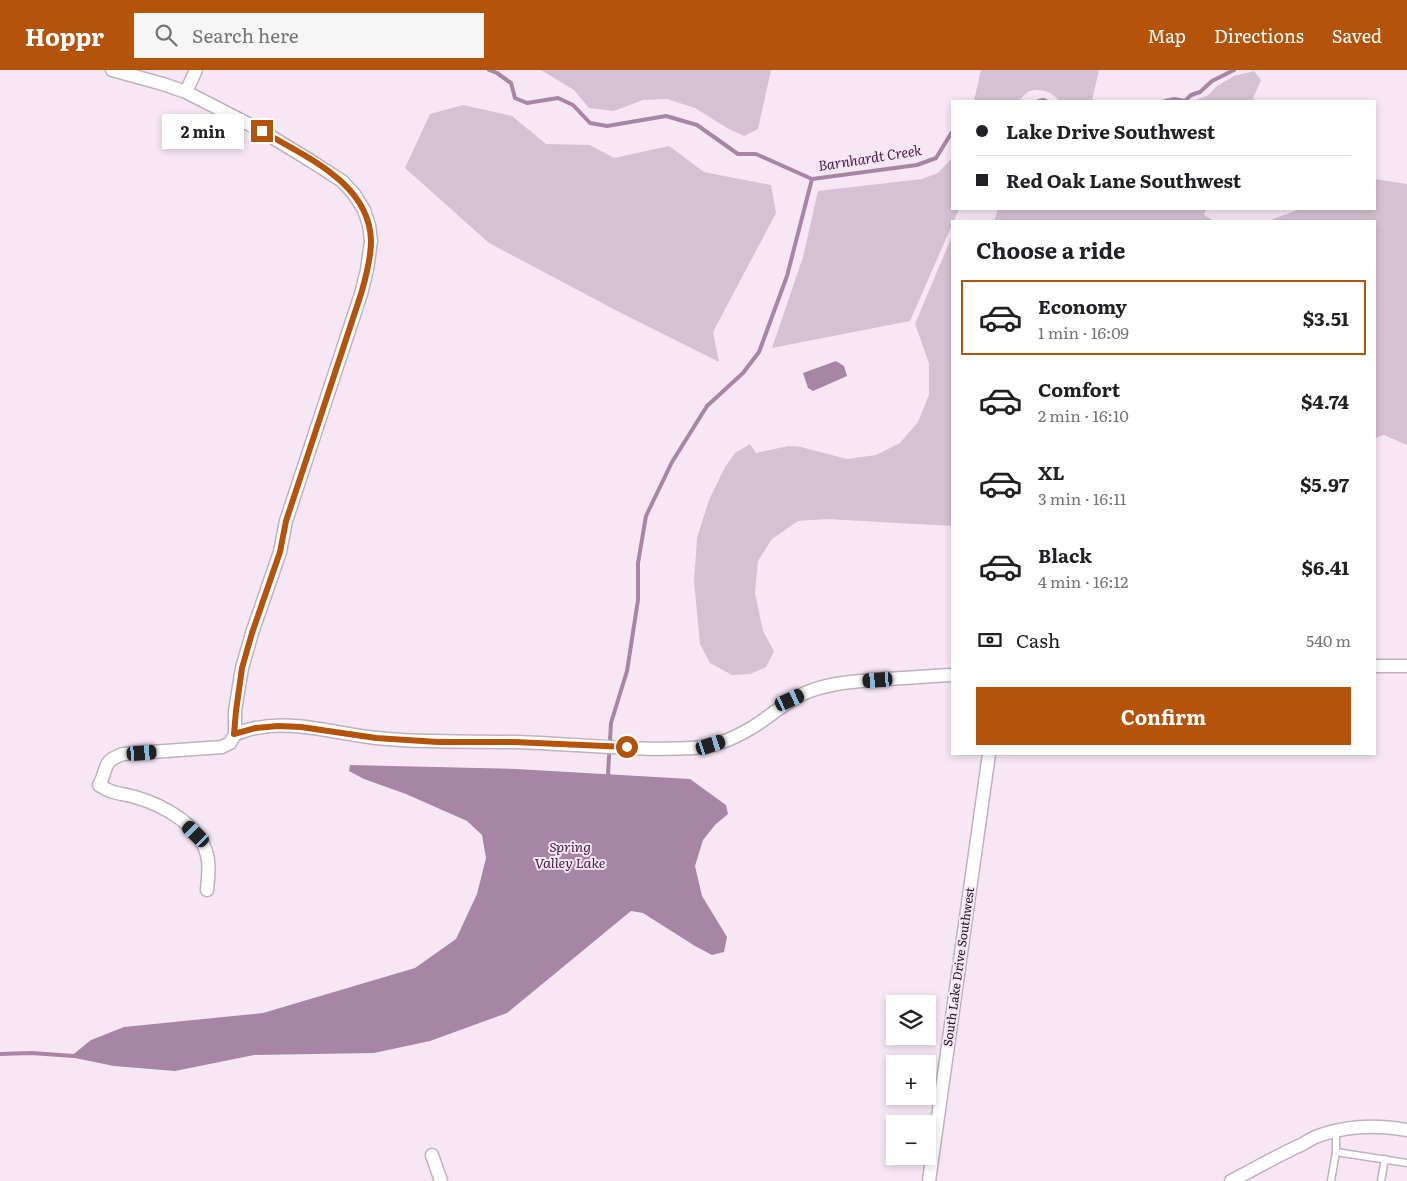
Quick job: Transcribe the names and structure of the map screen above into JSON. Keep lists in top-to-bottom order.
{
  "streets": {
    "street": ["South Lake Drive Southwest"]
  },
  "water": ["Barnhardt Creek", "Spring Valley Lake"],
  "page": {
    "header": "Hoppr",
    "search": "Search here",
    "nav": ["Map", "Directions", "Saved"],
    "banner": ["Lake Drive Southwest", "Red Oak Lane Southwest"],
    "bubble": "2 min",
    "heading": "Choose a ride",
    "list": [
      {
        "name": "Economy",
        "note": "1 min · 16:09",
        "value": "$3.51"
      },
      {
        "name": "Comfort",
        "note": "2 min · 16:10",
        "value": "$4.74"
      },
      {
        "name": "XL",
        "note": "3 min · 16:11",
        "value": "$5.97"
      },
      {
        "name": "Black",
        "note": "4 min · 16:12",
        "value": "$6.41"
      }
    ],
    "pay": ["Cash", "540 m"],
    "buttons": "Confirm",
    "map_buttons": ["+", "−"]
  }
}
